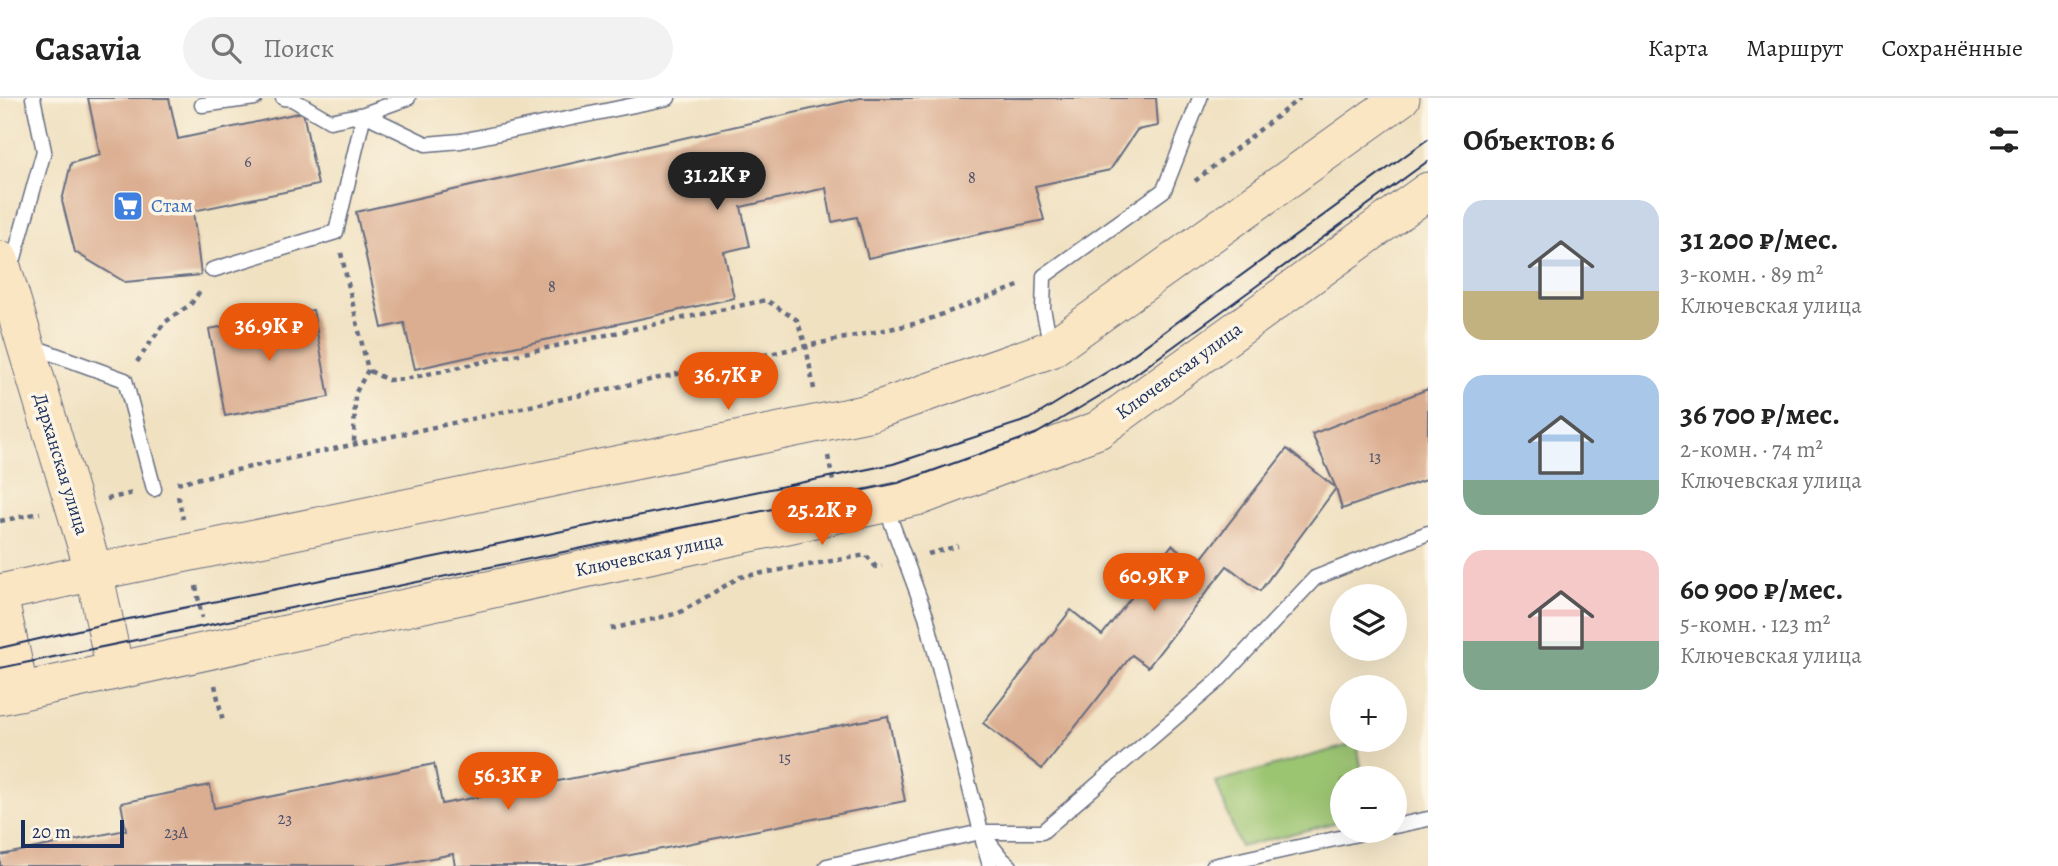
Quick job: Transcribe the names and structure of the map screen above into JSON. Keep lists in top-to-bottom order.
{
  "streets": {
    "main road": ["Ключевская улица", "Дарханская улица"]
  },
  "crossings": [
    ["Ключевская улица", "Дарханская улица"]
  ],
  "places": {
    "supermarket": ["Стам"]
  },
  "house_numbers": [
    "6",
    "8",
    "8",
    "13",
    "15",
    "23",
    "23А"
  ],
  "scale_bar": "20 m",
  "page": {
    "header": "Casavia",
    "search": "Поиск",
    "nav": ["Карта", "Маршрут", "Сохранённые"],
    "heading": "Объектов: 6",
    "price": [
      "31.2K ₽",
      "36.9K ₽",
      "36.7K ₽",
      "25.2K ₽",
      "60.9K ₽",
      "56.3K ₽"
    ],
    "list": [
      {
        "name": "31 200 ₽/мес.",
        "note": "3-комн. · 89 m² · Ключевская улица"
      },
      {
        "name": "36 700 ₽/мес.",
        "note": "2-комн. · 74 m² · Ключевская улица"
      },
      {
        "name": "60 900 ₽/мес.",
        "note": "5-комн. · 123 m² · Ключевская улица"
      }
    ],
    "map_buttons": ["+", "−"],
    "scale": "20 m"
  }
}
